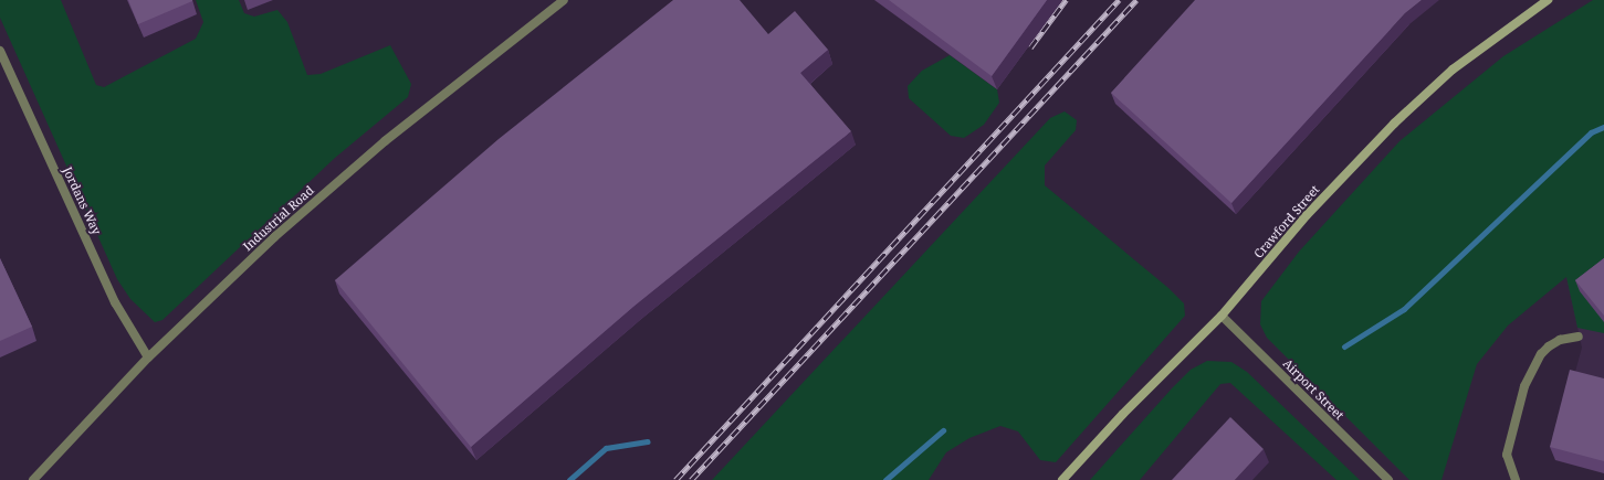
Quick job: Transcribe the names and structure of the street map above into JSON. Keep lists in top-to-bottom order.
{
  "streets": {
    "main road": ["Crawford Street"],
    "street": ["Jordans Way", "Industrial Road", "Airport Street"]
  },
  "crossings": [
    ["Jordans Way", "Industrial Road"],
    ["Crawford Street", "Airport Street"]
  ]
}
